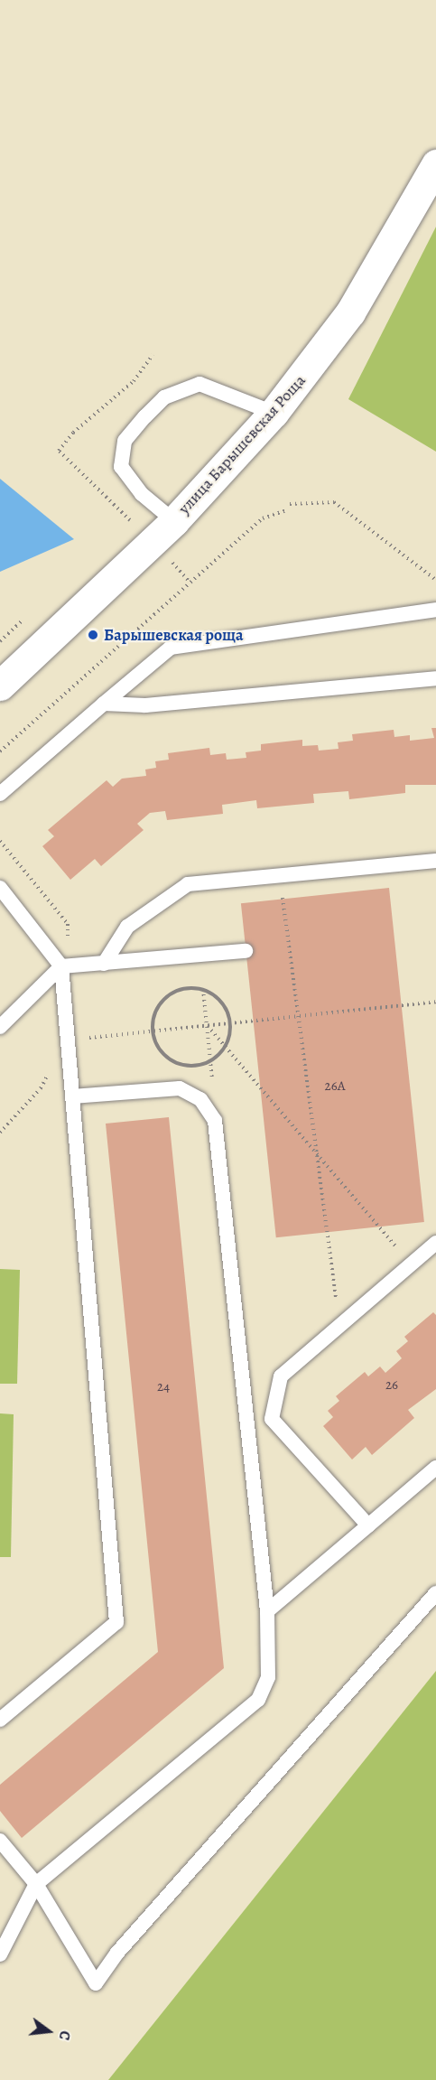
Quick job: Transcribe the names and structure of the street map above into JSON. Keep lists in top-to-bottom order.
{
  "streets": {
    "street": ["улица Барышевская Роща"]
  },
  "places": ["Барышевская роща"],
  "house_numbers": ["26А", "26", "24"],
  "north": "right"
}
